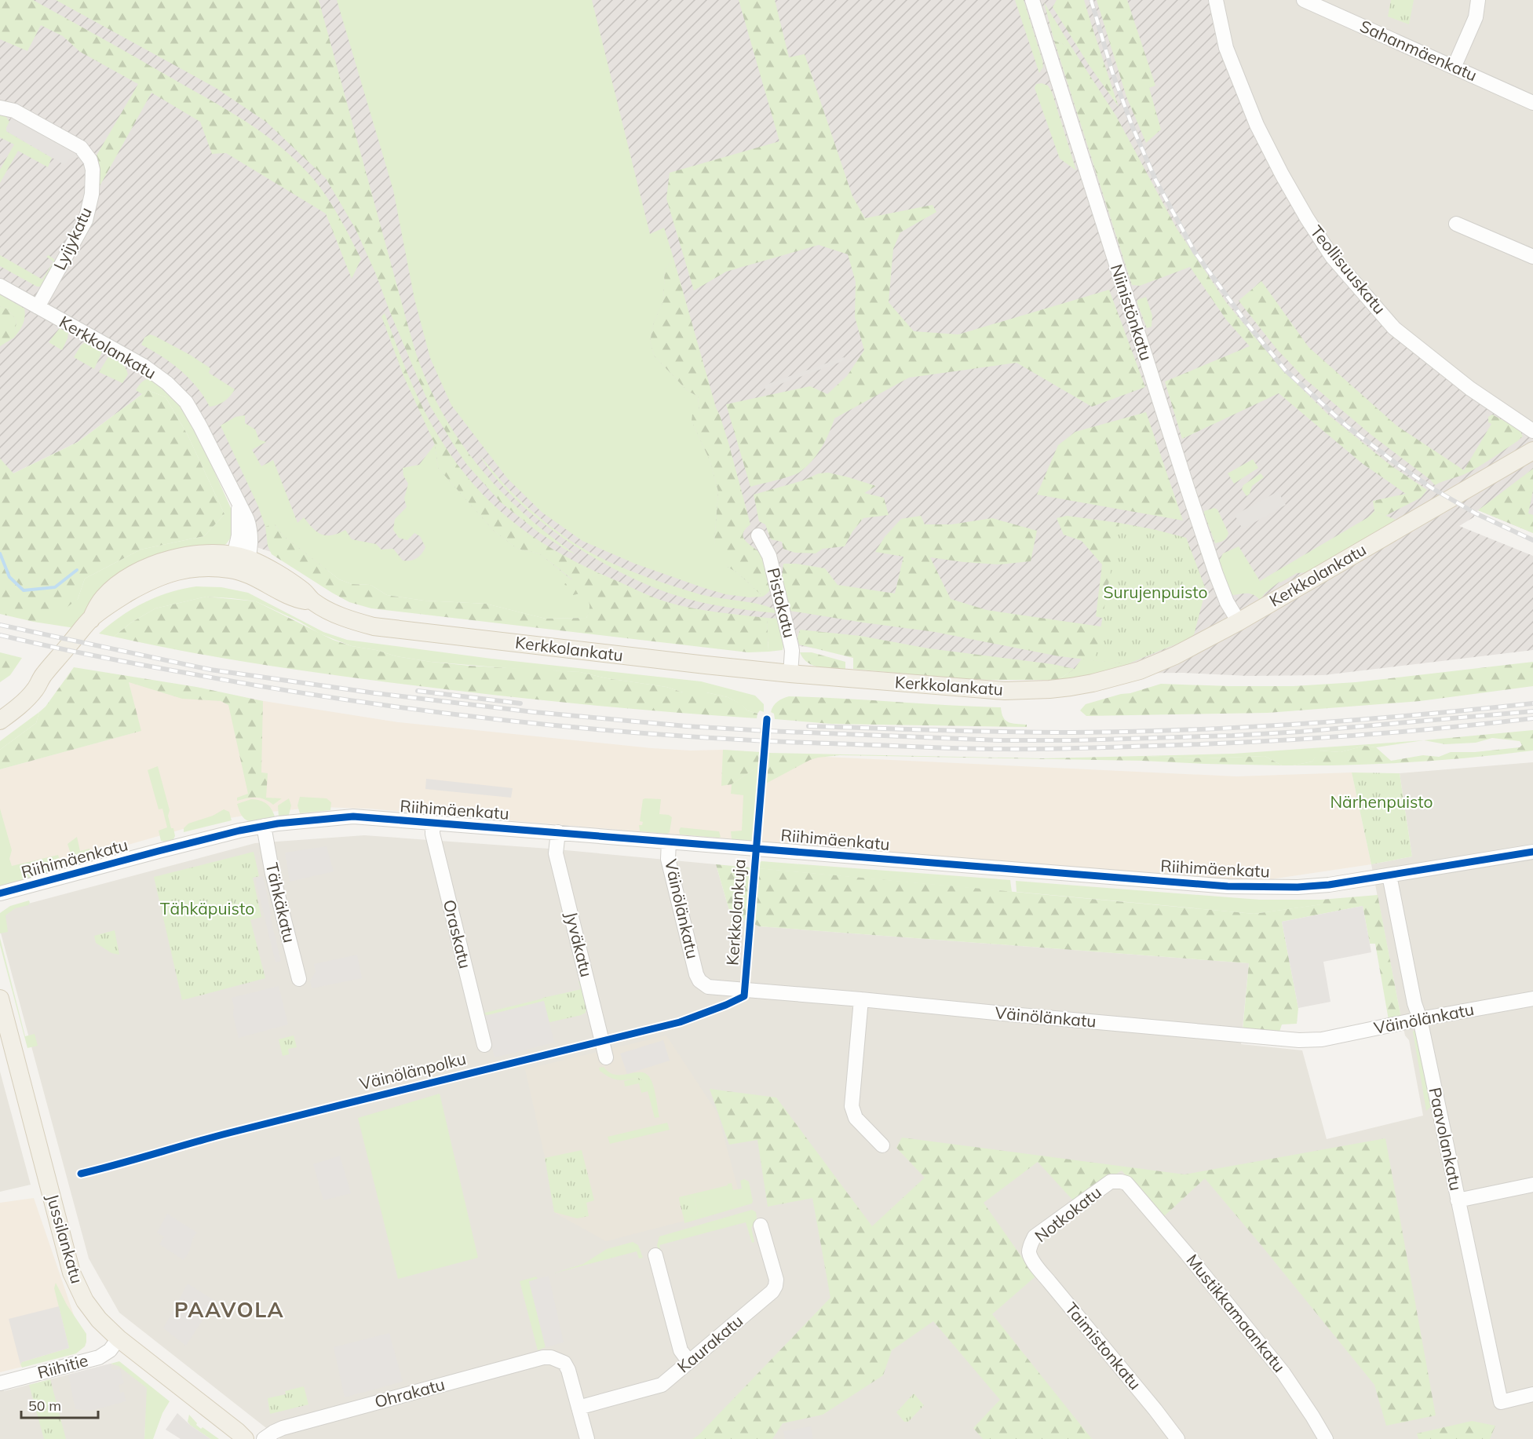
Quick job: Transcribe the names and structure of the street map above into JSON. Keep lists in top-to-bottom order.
{
  "streets": {
    "main road": ["Kerkkolankatu", "Jussilankatu"],
    "street": [
      "Sahanmäenkatu",
      "Lyijykatu",
      "Teollisuuskatu",
      "Niinistönkatu",
      "Pistokatu",
      "Riihimäenkatu",
      "Tähkäkatu",
      "Väinölänkatu",
      "Oraskatu",
      "Jyväkatu",
      "Paavolankatu",
      "Notkokatu",
      "Mustikkamaankatu",
      "Kaurakatu",
      "Taimistonkatu",
      "Riihitie",
      "Ohrakatu"
    ],
    "cycle path": ["Kerkkolankuja"]
  },
  "crossings": [
    ["Lyijykatu", "Kerkkolankatu"],
    ["Niinistönkatu", "Kerkkolankatu"],
    ["Kerkkolankatu", "Pistokatu"],
    ["Riihimäenkatu", "Tähkäkatu"],
    ["Riihimäenkatu", "Väinölänkatu"],
    ["Riihimäenkatu", "Oraskatu"],
    ["Riihimäenkatu", "Jyväkatu"],
    ["Riihimäenkatu", "Paavolankatu"],
    ["Väinölänkatu", "Paavolankatu"],
    ["Notkokatu", "Mustikkamaankatu"],
    ["Notkokatu", "Taimistonkatu"],
    ["Jussilankatu", "Riihitie"],
    ["Kaurakatu", "Ohrakatu"]
  ],
  "districts": ["PAAVOLA"],
  "parks": ["Surujenpuisto", "Närhenpuisto", "Tähkäpuisto"],
  "scale_bar": "50 m"
}
